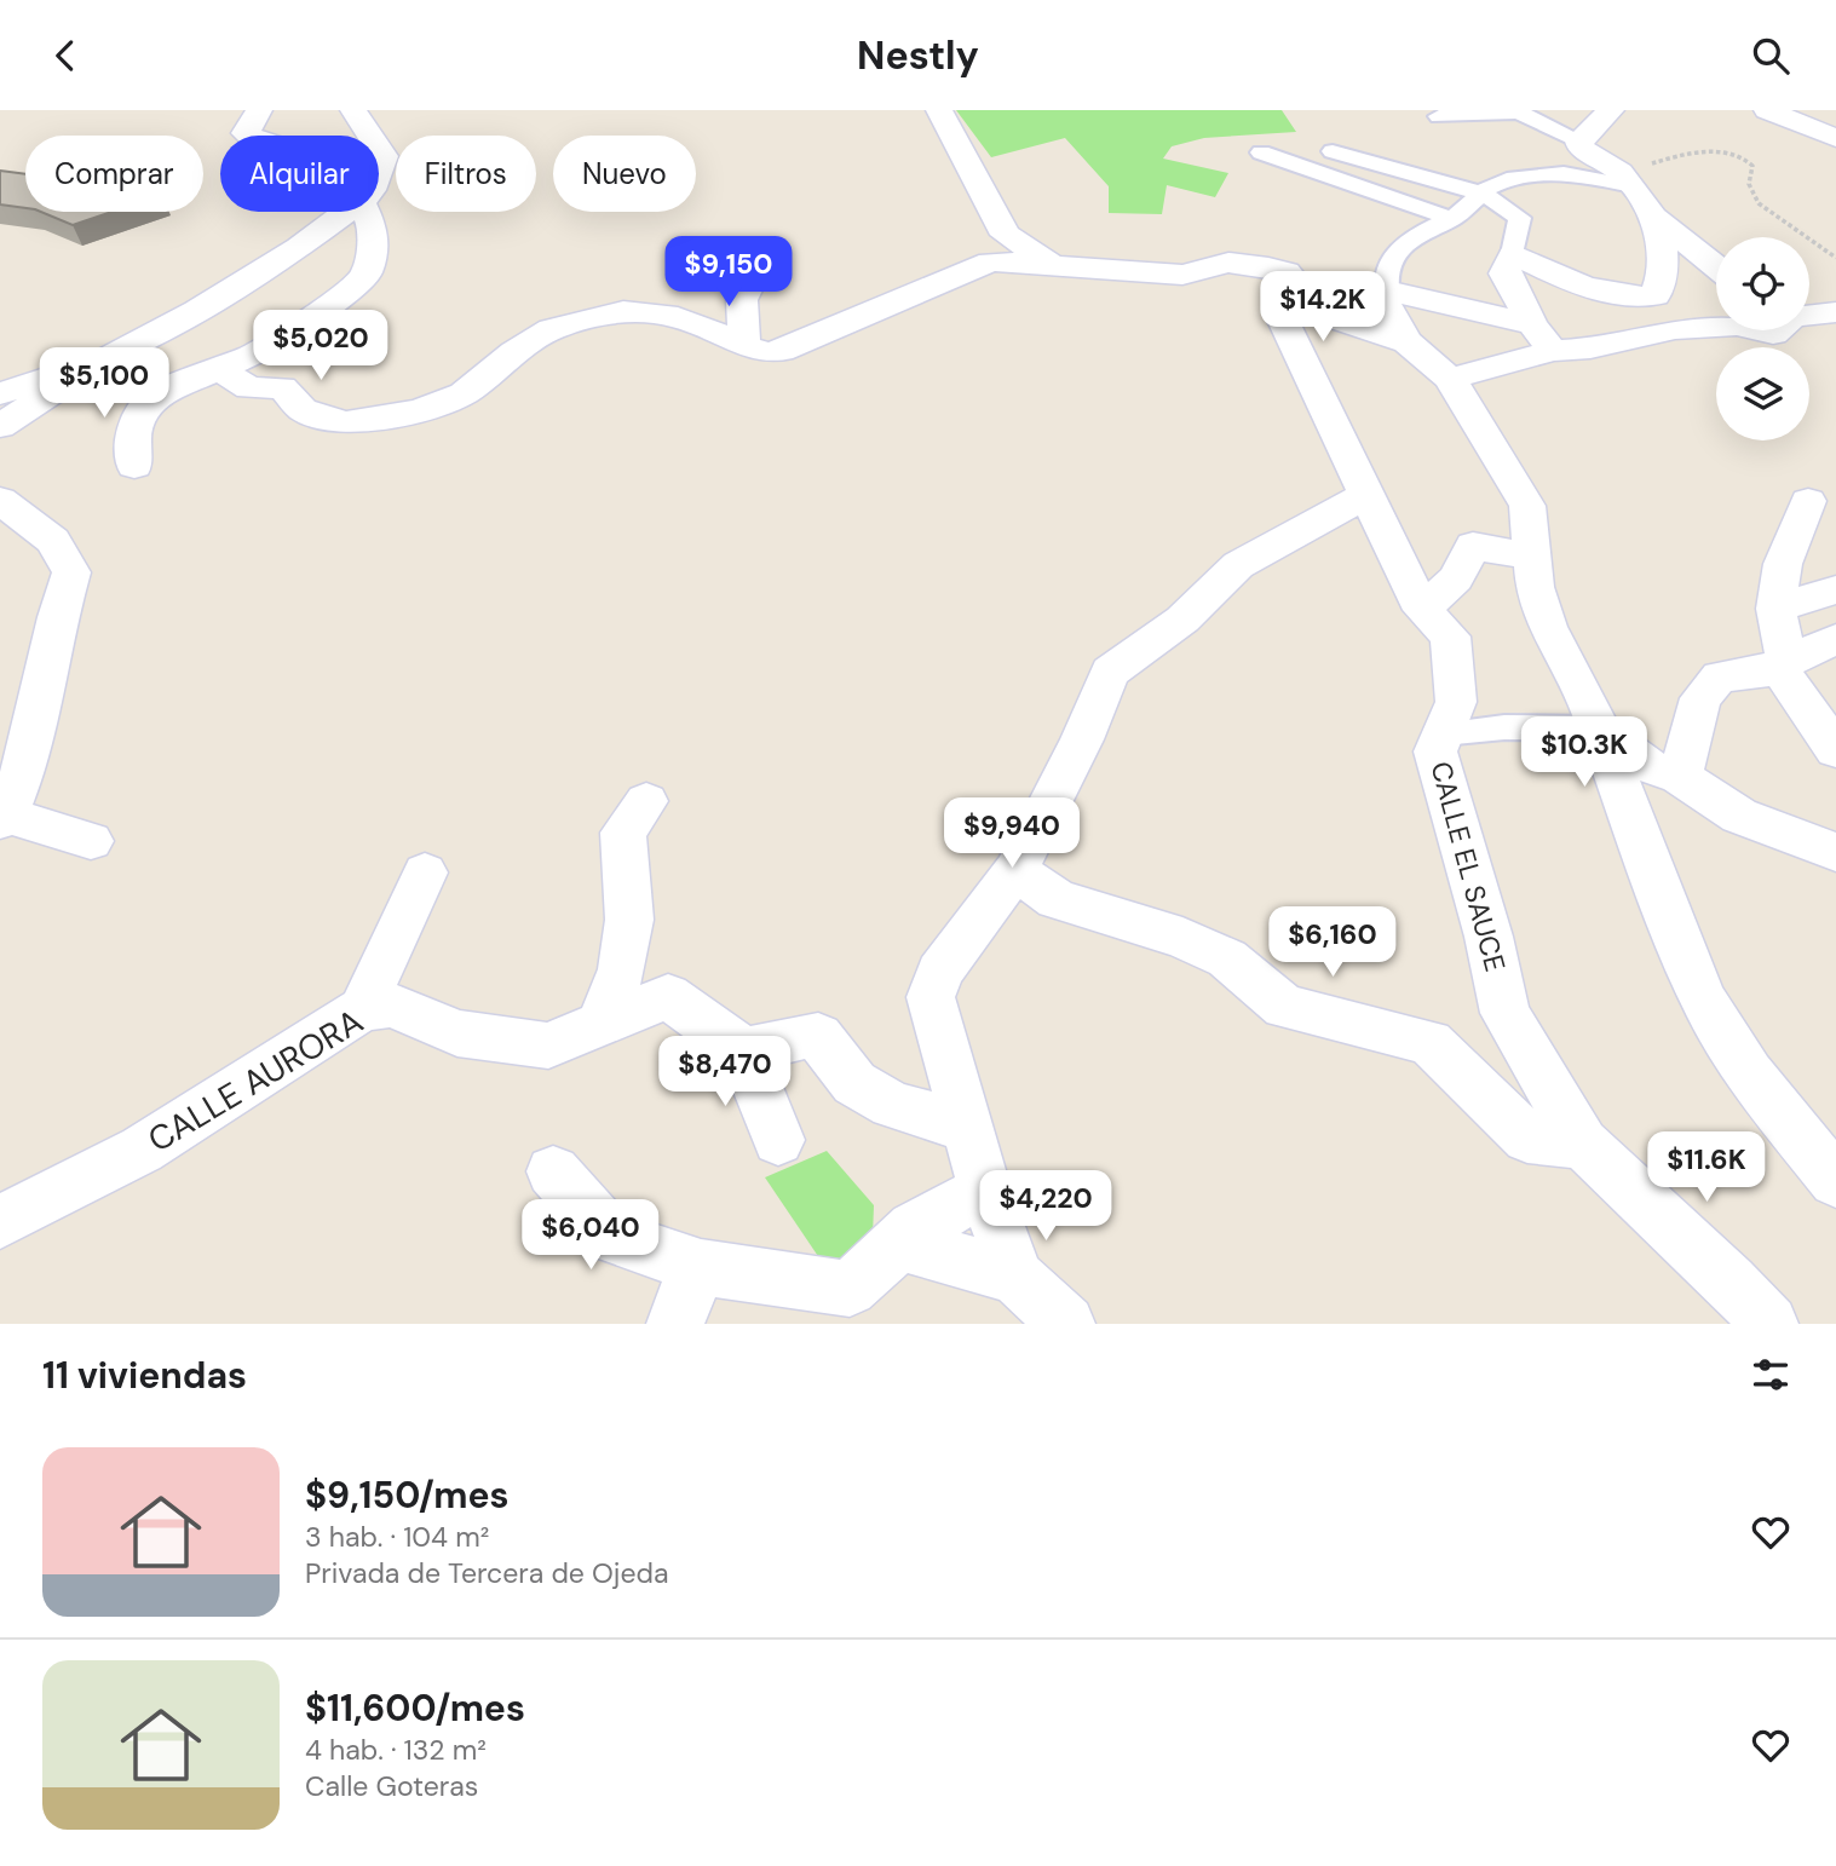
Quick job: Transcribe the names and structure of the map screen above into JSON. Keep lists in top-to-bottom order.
{
  "streets": {
    "street": ["CALLE EL SAUCE", "CALLE AURORA"]
  },
  "page": {
    "header": "Nestly",
    "chip": [
      "Comprar",
      "Alquilar",
      "Filtros",
      "Nuevo"
    ],
    "price": [
      "$9,150",
      "$14.2K",
      "$5,020",
      "$5,100",
      "$10.3K",
      "$9,940",
      "$6,160",
      "$8,470",
      "$11.6K",
      "$4,220",
      "$6,040"
    ],
    "heading": "11 viviendas",
    "list": [
      {
        "name": "$9,150/mes",
        "note": "3 hab. · 104 m² · Privada de Tercera de Ojeda"
      },
      {
        "name": "$11,600/mes",
        "note": "4 hab. · 132 m² · Calle Goteras"
      }
    ]
  }
}
